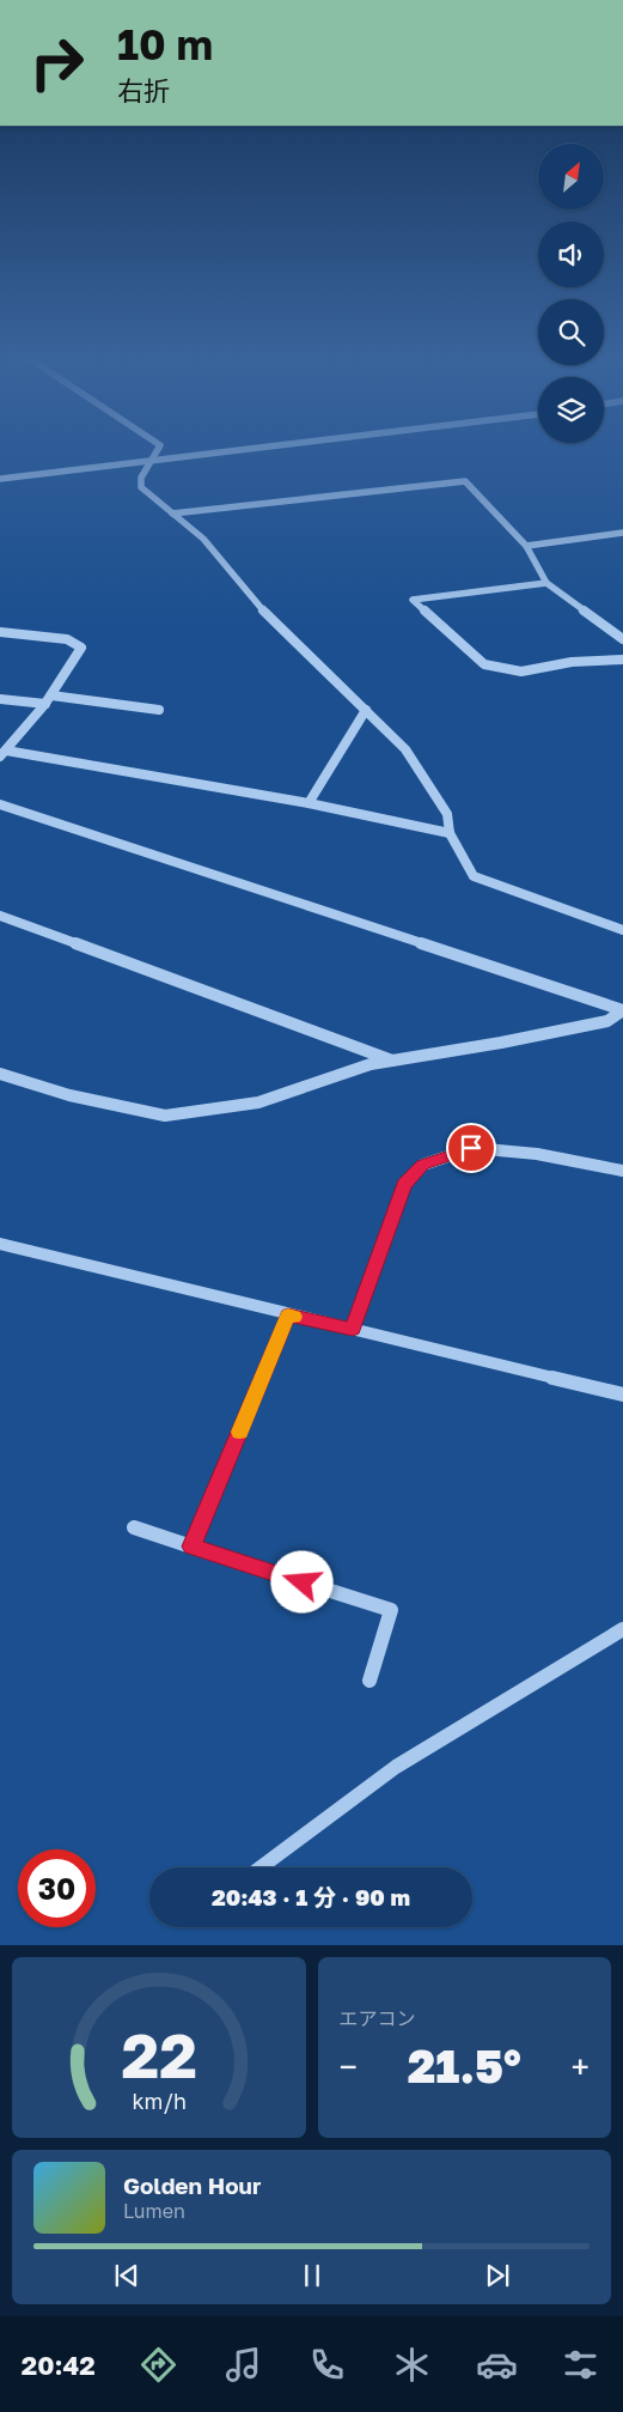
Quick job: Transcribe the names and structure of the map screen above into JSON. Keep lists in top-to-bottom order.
{
  "north": "top right",
  "page": {
    "turn": ["10 m", "右折"],
    "limit": "30",
    "trip": "20:43 · 1 分 · 90 m",
    "tile": "エアコン",
    "heat": ["−", "21.5°", "+"],
    "song": ["Golden Hour", "Lumen"],
    "tabs": "20:42",
    "gauge": ["22", "km/h"]
  }
}
